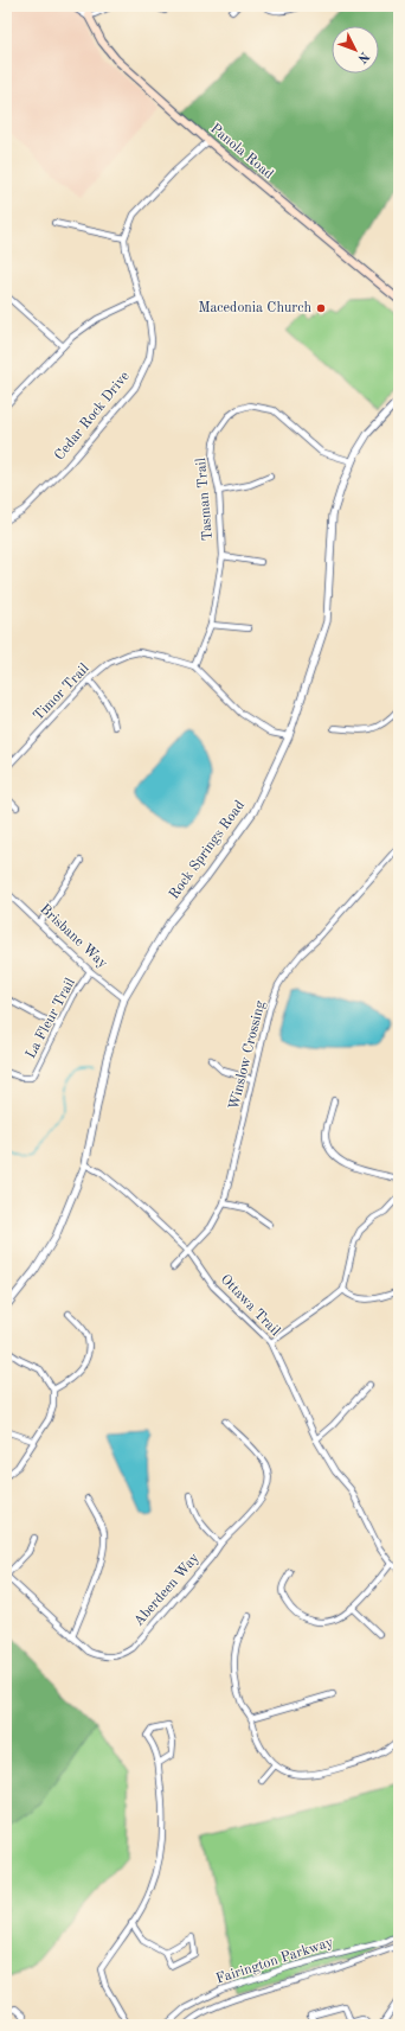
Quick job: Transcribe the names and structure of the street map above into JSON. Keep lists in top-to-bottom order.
{
  "streets": {
    "main road": ["Panola Road"],
    "street": [
      "Cedar Rock Drive",
      "Tasman Trail",
      "Timor Trail",
      "Rock Springs Road",
      "Brisbane Way",
      "La Fleur Trail",
      "Winslow Crossing",
      "Ottawa Trail",
      "Aberdeen Way",
      "Fairington Parkway"
    ]
  },
  "crossings": [
    ["Tasman Trail", "Timor Trail"],
    ["Tasman Trail", "Rock Springs Road"],
    ["Timor Trail", "Rock Springs Road"],
    ["Rock Springs Road", "Brisbane Way"],
    ["Rock Springs Road", "Ottawa Trail"],
    ["Brisbane Way", "La Fleur Trail"],
    ["Winslow Crossing", "Ottawa Trail"]
  ],
  "places": ["Macedonia Church"],
  "north": "bottom right"
}
